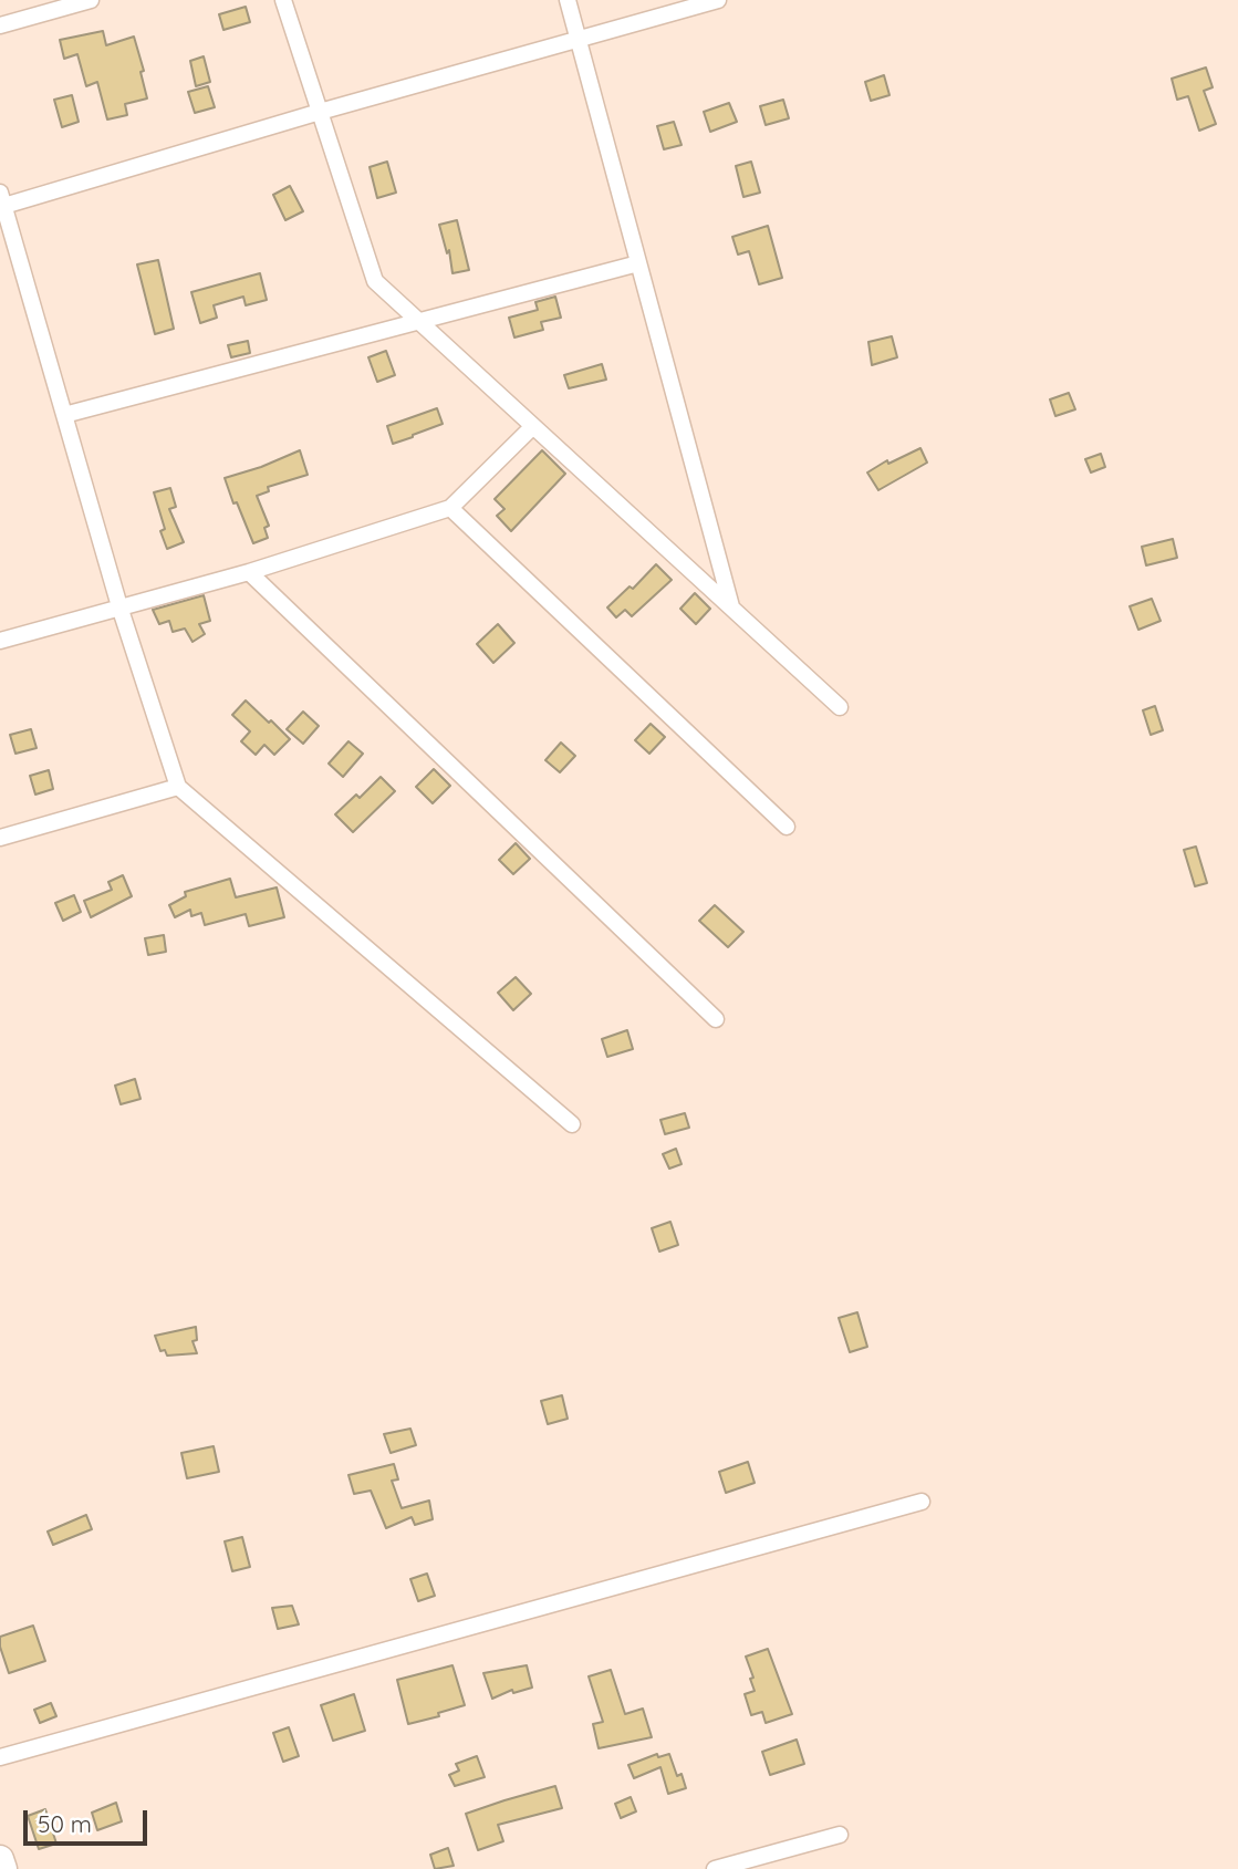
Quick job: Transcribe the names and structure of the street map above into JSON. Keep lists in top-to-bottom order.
{
  "scale_bar": "50 m"
}
